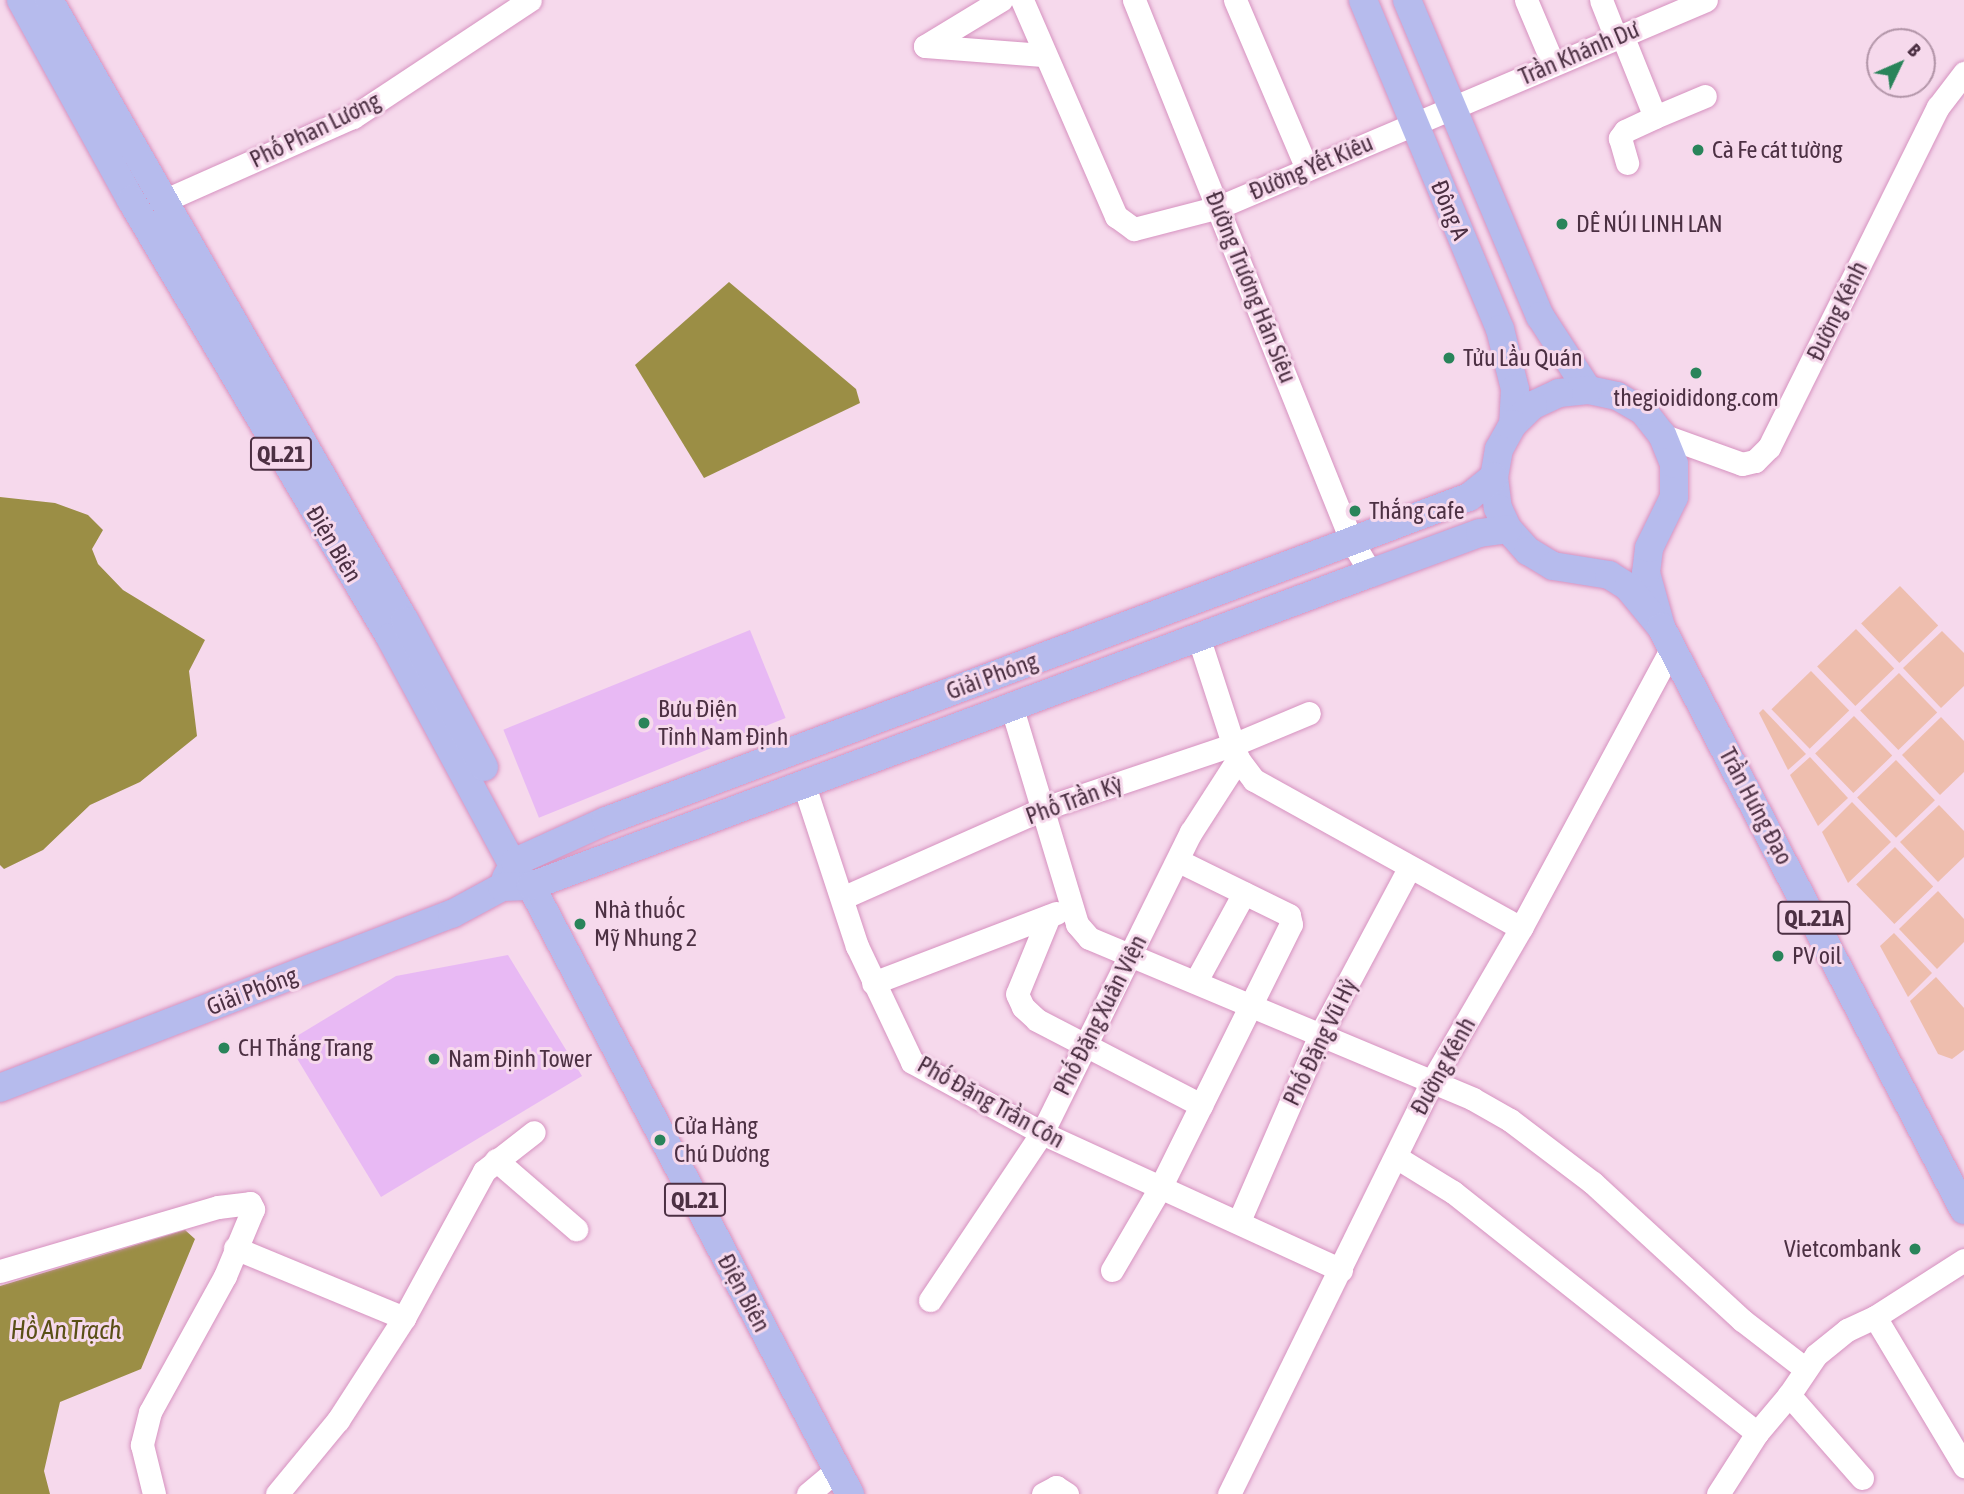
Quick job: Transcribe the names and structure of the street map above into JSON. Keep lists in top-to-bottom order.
{
  "streets": {
    "main road": [
      "Đông A",
      "QL.21",
      "Điện Biên",
      "Giải Phóng",
      "Trần Hưng Đạo",
      "QL.21A"
    ],
    "street": [
      "Trần Khánh Dư",
      "Phố Phan Lương",
      "Đường Yết Kiêu",
      "Đường Trương Hán Siêu",
      "Đường Kênh",
      "Phố Trần Kỳ",
      "Phố Đặng Xuân Viện",
      "Phố Đặng Vũ Hỷ",
      "Phố Đặng Trần Côn"
    ]
  },
  "crossings": [
    ["Trần Khánh Dư", "Đường Yết Kiêu"],
    ["Trần Khánh Dư", "Đông A"],
    ["Phố Phan Lương", "Điện Biên"],
    ["Đường Yết Kiêu", "Đông A"],
    ["Đường Yết Kiêu", "Đường Trương Hán Siêu"],
    ["Đông A", "Đường Kênh"],
    ["Đông A", "Giải Phóng"],
    ["Đường Trương Hán Siêu", "Giải Phóng"],
    ["Đường Kênh", "Giải Phóng"],
    ["Đường Kênh", "Trần Hưng Đạo"],
    ["Đường Kênh", "Phố Đặng Trần Côn"],
    ["Điện Biên", "Giải Phóng"],
    ["Giải Phóng", "Phố Đặng Trần Côn"],
    ["Phố Trần Kỳ", "Phố Đặng Xuân Viện"],
    ["Phố Trần Kỳ", "Phố Đặng Trần Côn"],
    ["Phố Đặng Xuân Viện", "Phố Đặng Trần Côn"],
    ["Phố Đặng Vũ Hỷ", "Phố Đặng Trần Côn"]
  ],
  "water": ["Hồ An Trạch"],
  "places": [
    "Cà Fe cát tường",
    "DÊ NÚI LINH LAN",
    "Tửu Lầu Quán",
    "thegioididong.com",
    "Thắng cafe",
    "Bưu Điện Tỉnh Nam Định",
    "Nhà thuốc Mỹ Nhung 2",
    "PV oil",
    "CH Thắng Trang",
    "Nam Định Tower",
    "Cửa Hàng Chú Dương",
    "Vietcombank"
  ],
  "north": "top right"
}
